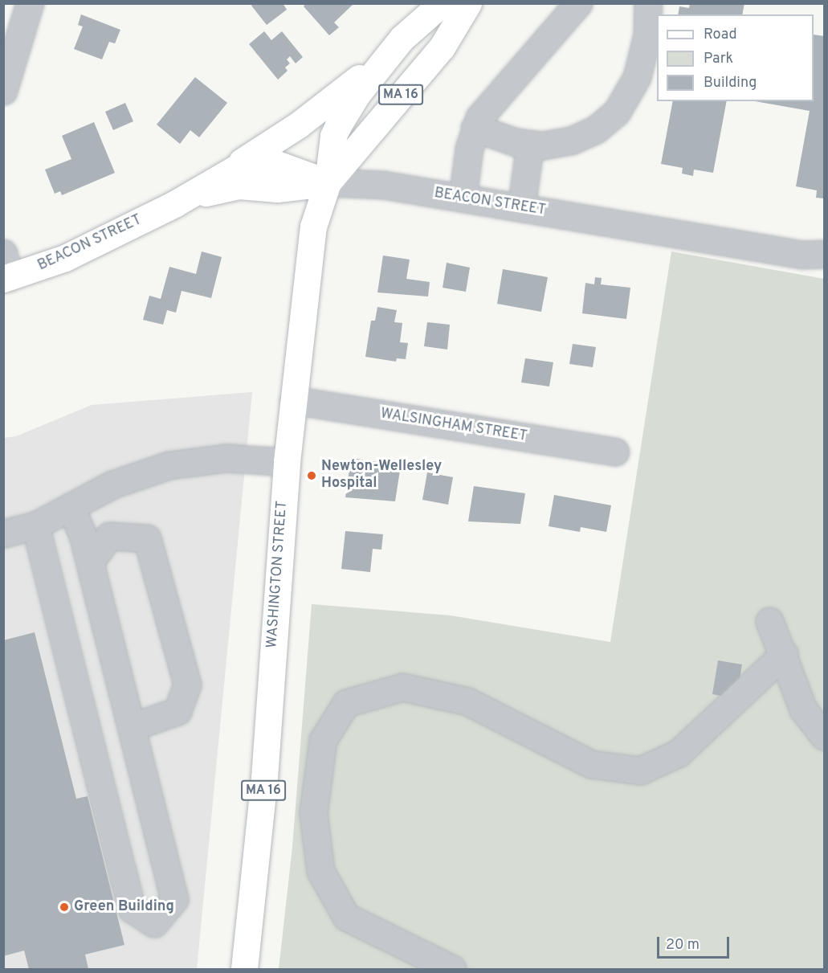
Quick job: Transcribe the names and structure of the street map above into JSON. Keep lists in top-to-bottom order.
{
  "streets": {
    "main road": ["MA 16", "BEACON STREET", "WASHINGTON STREET"],
    "street": ["WALSINGHAM STREET"]
  },
  "crossings": [
    ["BEACON STREET", "WASHINGTON STREET"],
    ["WALSINGHAM STREET", "WASHINGTON STREET"]
  ],
  "places": ["Newton-Wellesley Hospital", "Green Building"],
  "legend": ["Road", "Park", "Building"],
  "scale_bar": "20 m"
}
